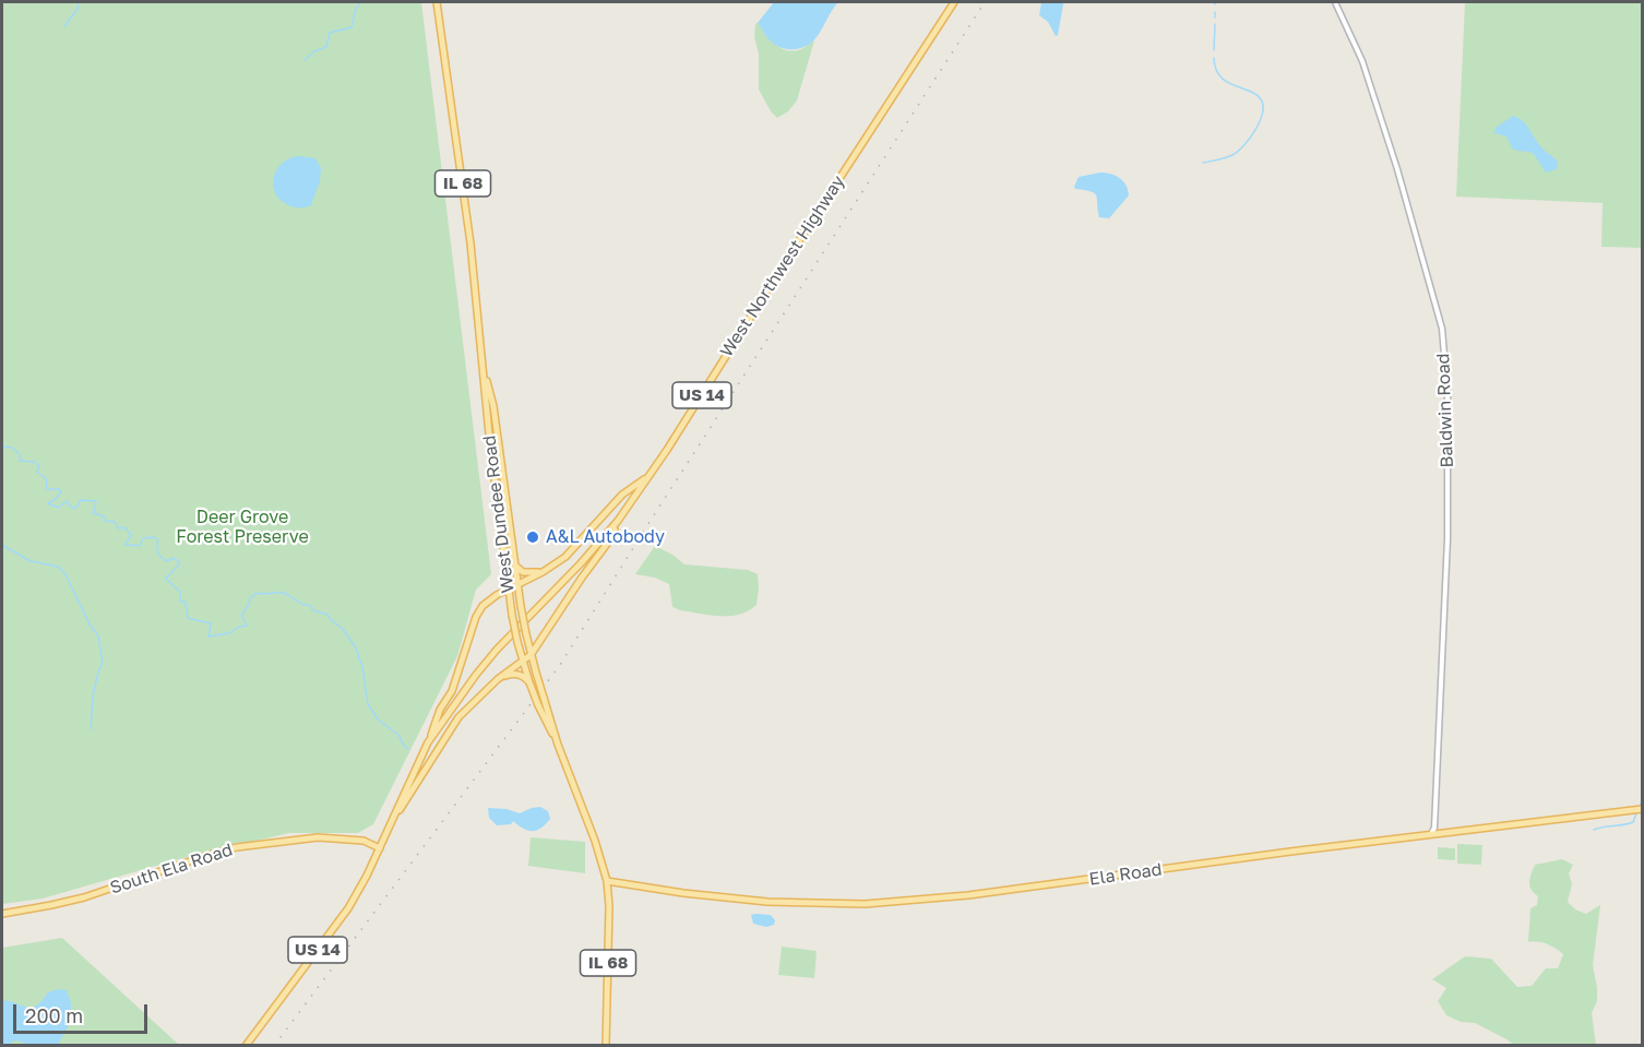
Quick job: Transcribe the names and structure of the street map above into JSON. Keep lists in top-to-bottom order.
{
  "streets": {
    "main road": [
      "IL 68",
      "West Northwest Highway",
      "US 14",
      "West Dundee Road",
      "South Ela Road",
      "Ela Road"
    ],
    "street": ["Baldwin Road"]
  },
  "crossings": [
    ["IL 68", "West Dundee Road"],
    ["IL 68", "Ela Road"],
    ["West Northwest Highway", "US 14"],
    ["US 14", "South Ela Road"],
    ["Baldwin Road", "Ela Road"]
  ],
  "parks": ["Deer Grove Forest Preserve"],
  "places": ["A&L Autobody"],
  "scale_bar": "200 m"
}
